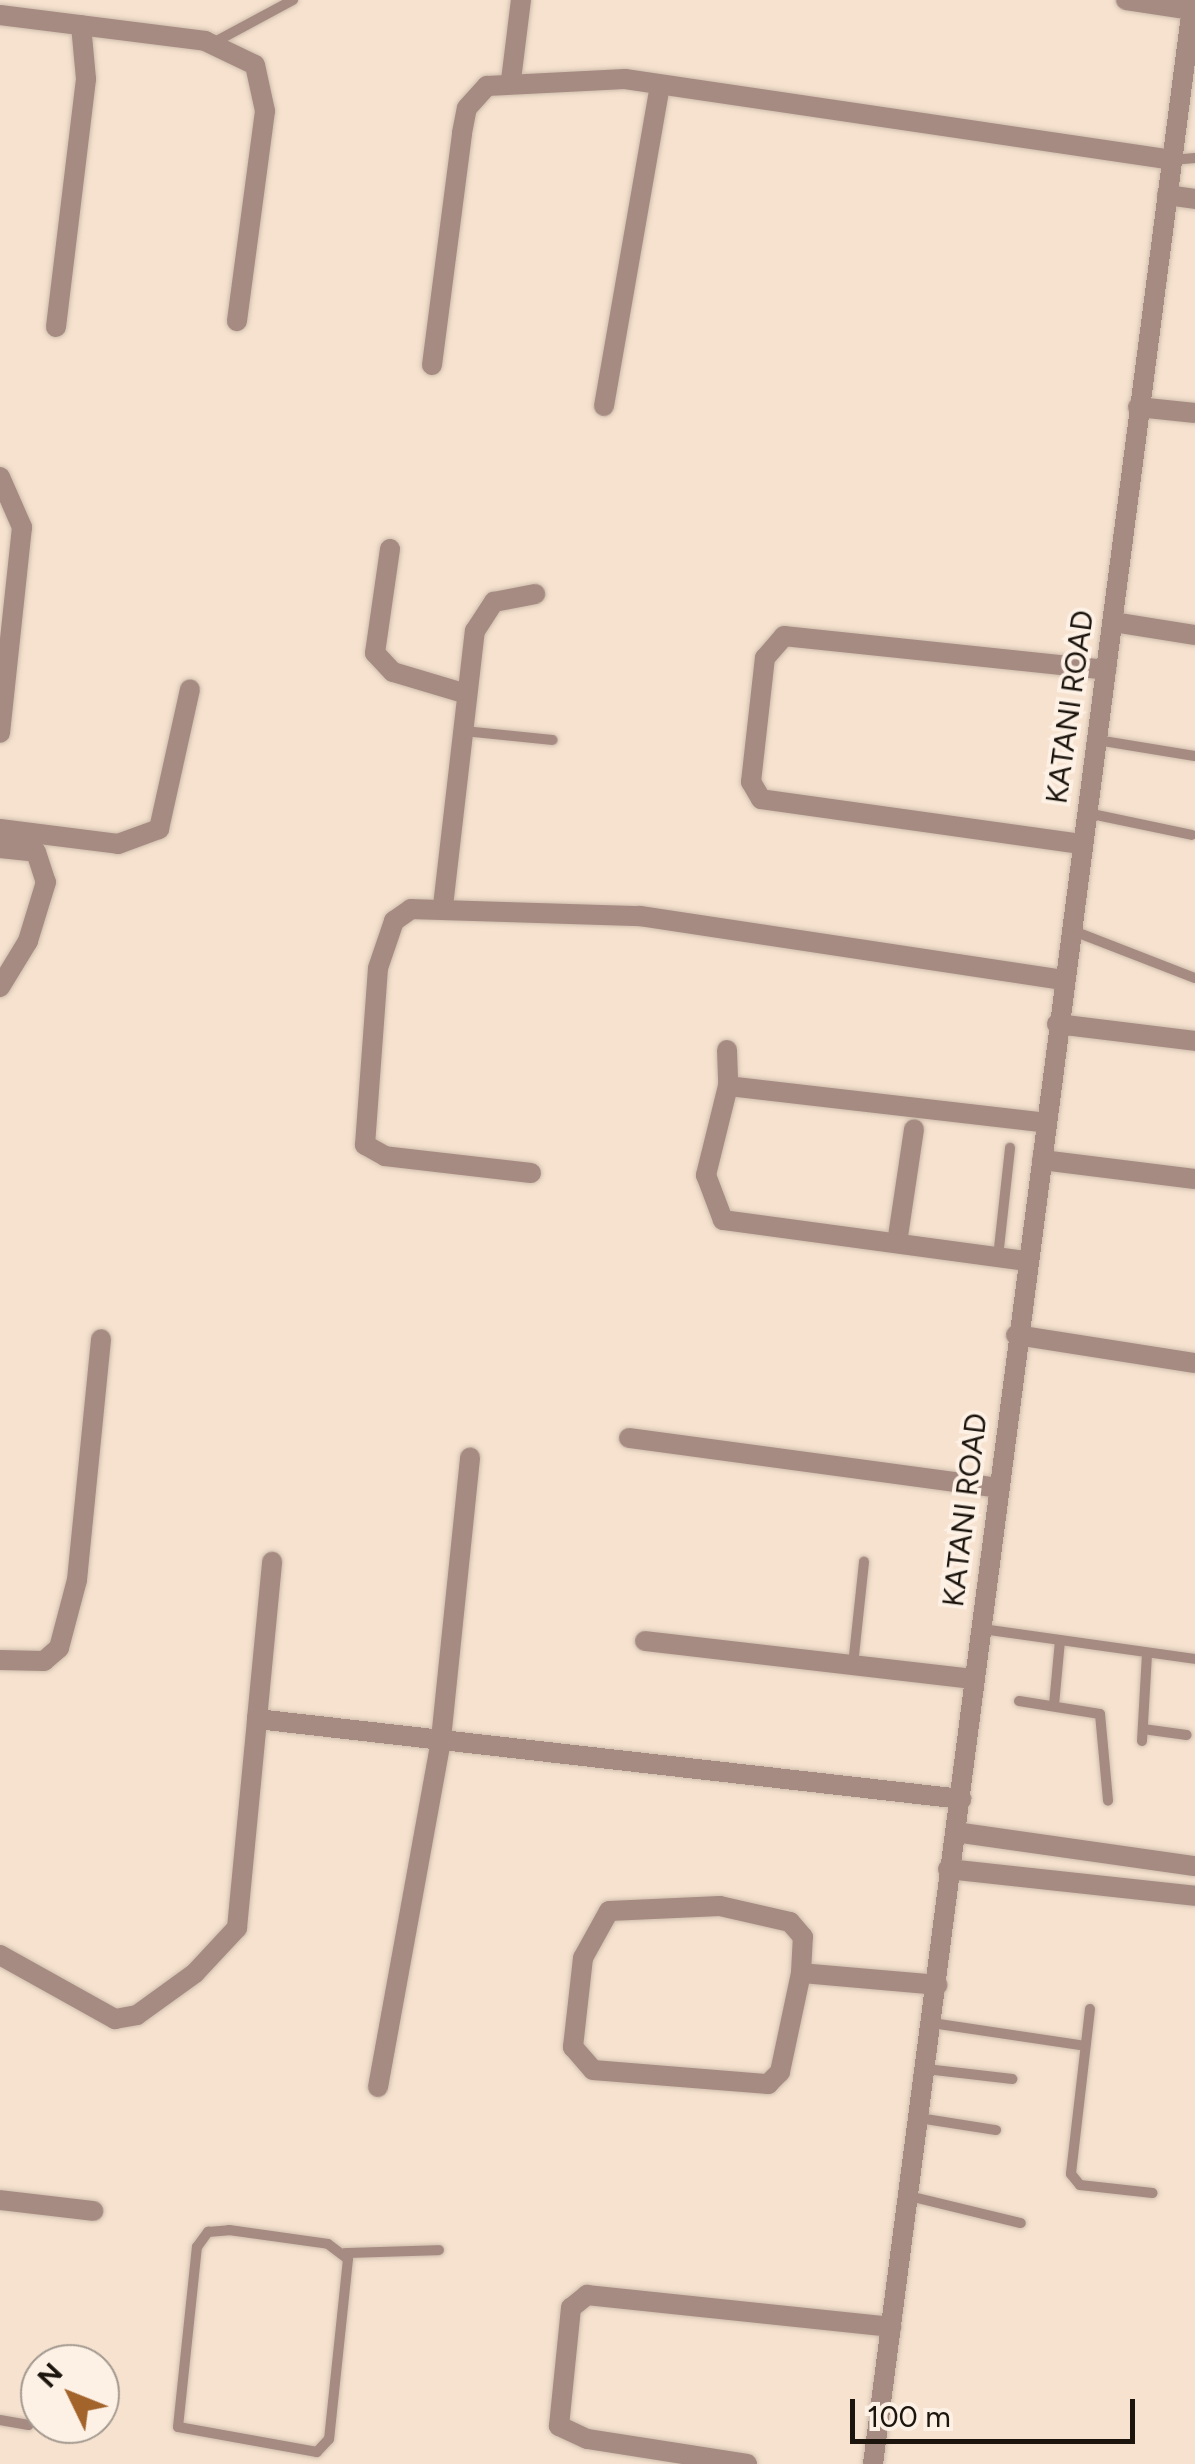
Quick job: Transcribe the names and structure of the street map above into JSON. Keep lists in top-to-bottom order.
{
  "streets": {
    "street": ["KATANI ROAD"]
  },
  "scale_bar": "100 m",
  "north": "top left"
}
